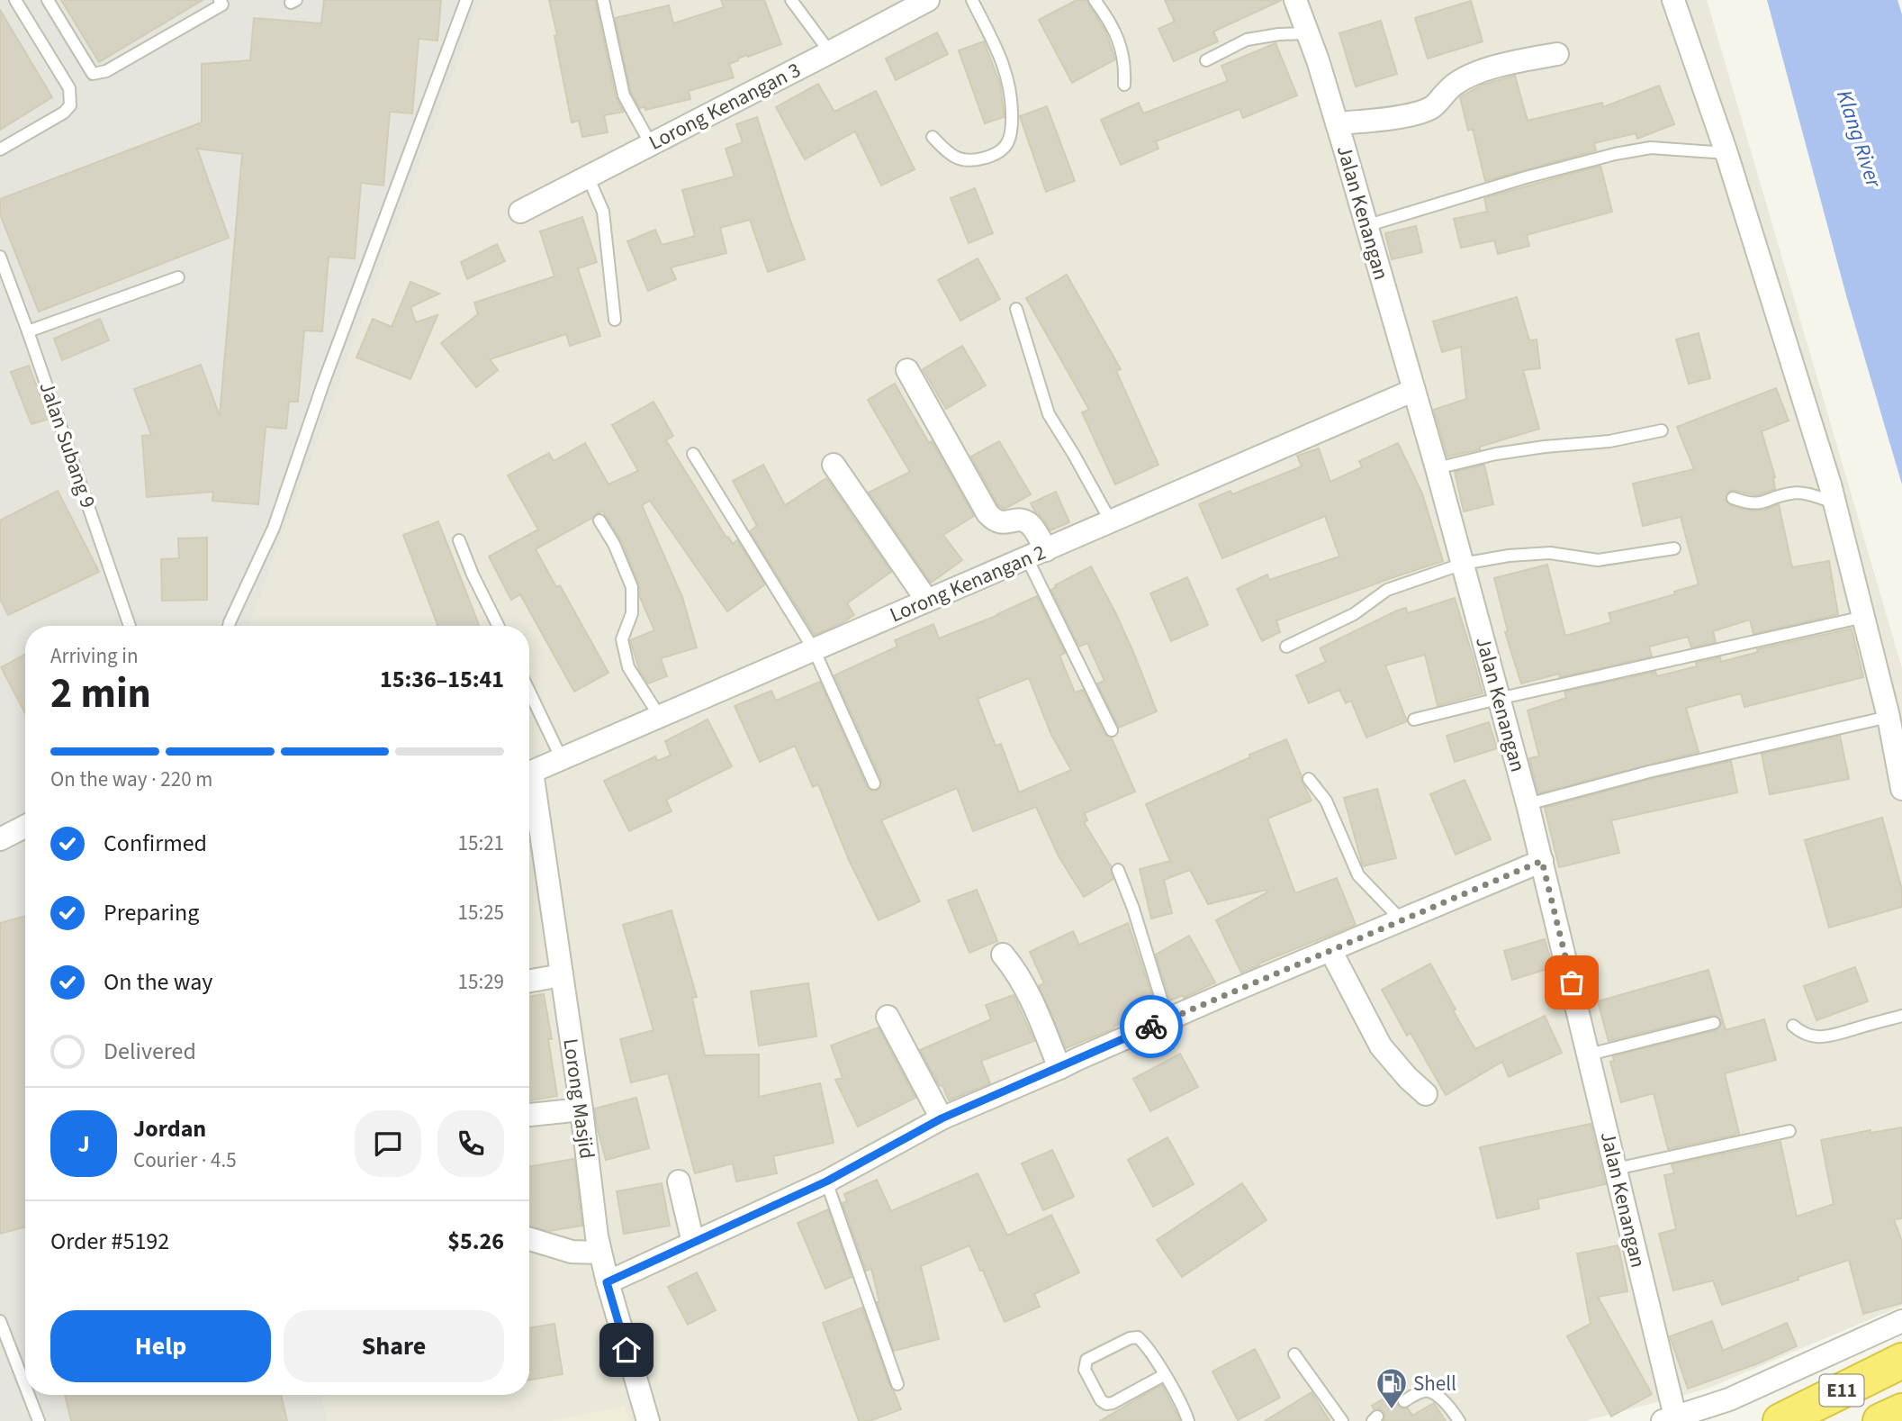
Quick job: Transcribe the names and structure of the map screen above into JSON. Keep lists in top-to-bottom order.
{
  "streets": {
    "highway": ["E11"],
    "street": [
      "Lorong Kenangan 3",
      "Jalan Kenangan",
      "Lorong Kenangan 2",
      "Lorong Masjid"
    ],
    "lane": ["Jalan Subang 9"]
  },
  "crossings": [
    ["Jalan Kenangan", "Lorong Kenangan 2"]
  ],
  "water": ["Klang River"],
  "places": {
    "fuel station": ["Shell"]
  },
  "page": {
    "heading": ["2 min", "Arriving in", "15:36–15:41"],
    "panel": [
      "Jordan",
      "Courier · 4.5",
      "Order #5192",
      "$5.26"
    ],
    "bar": "On the way · 220 m",
    "list": [
      ["Confirmed", "15:21"],
      ["Preparing", "15:25"],
      ["On the way", "15:29"],
      "Delivered"
    ],
    "round": "J",
    "buttons": ["Help", "Share"]
  }
}
